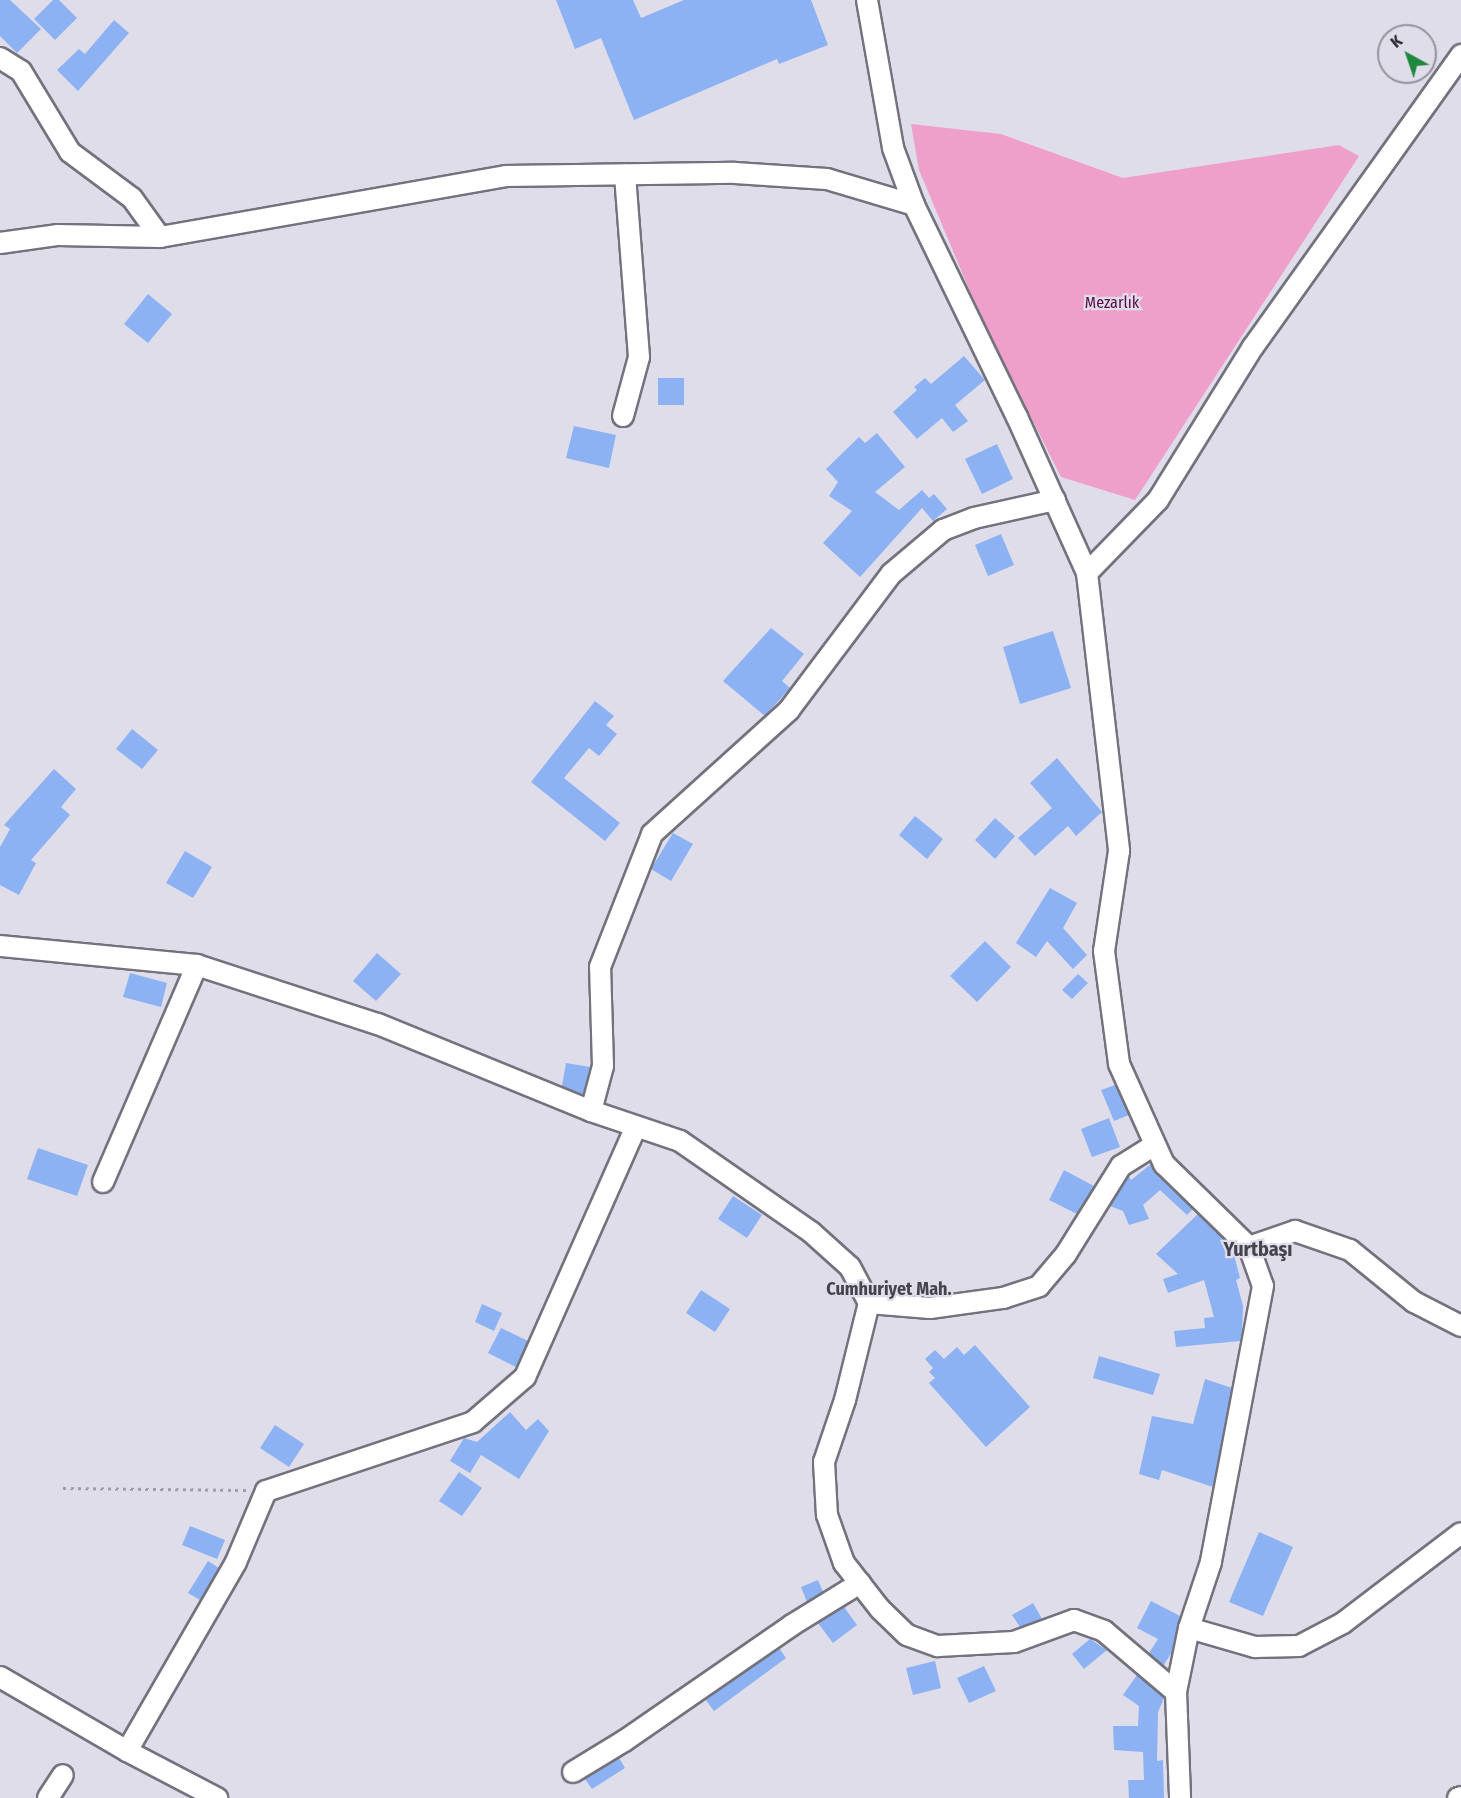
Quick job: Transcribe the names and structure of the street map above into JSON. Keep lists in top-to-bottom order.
{
  "districts": ["Yurtbaşı", "Cumhuriyet Mah."],
  "parks": ["Mezarlık"],
  "north": "top left"
}
